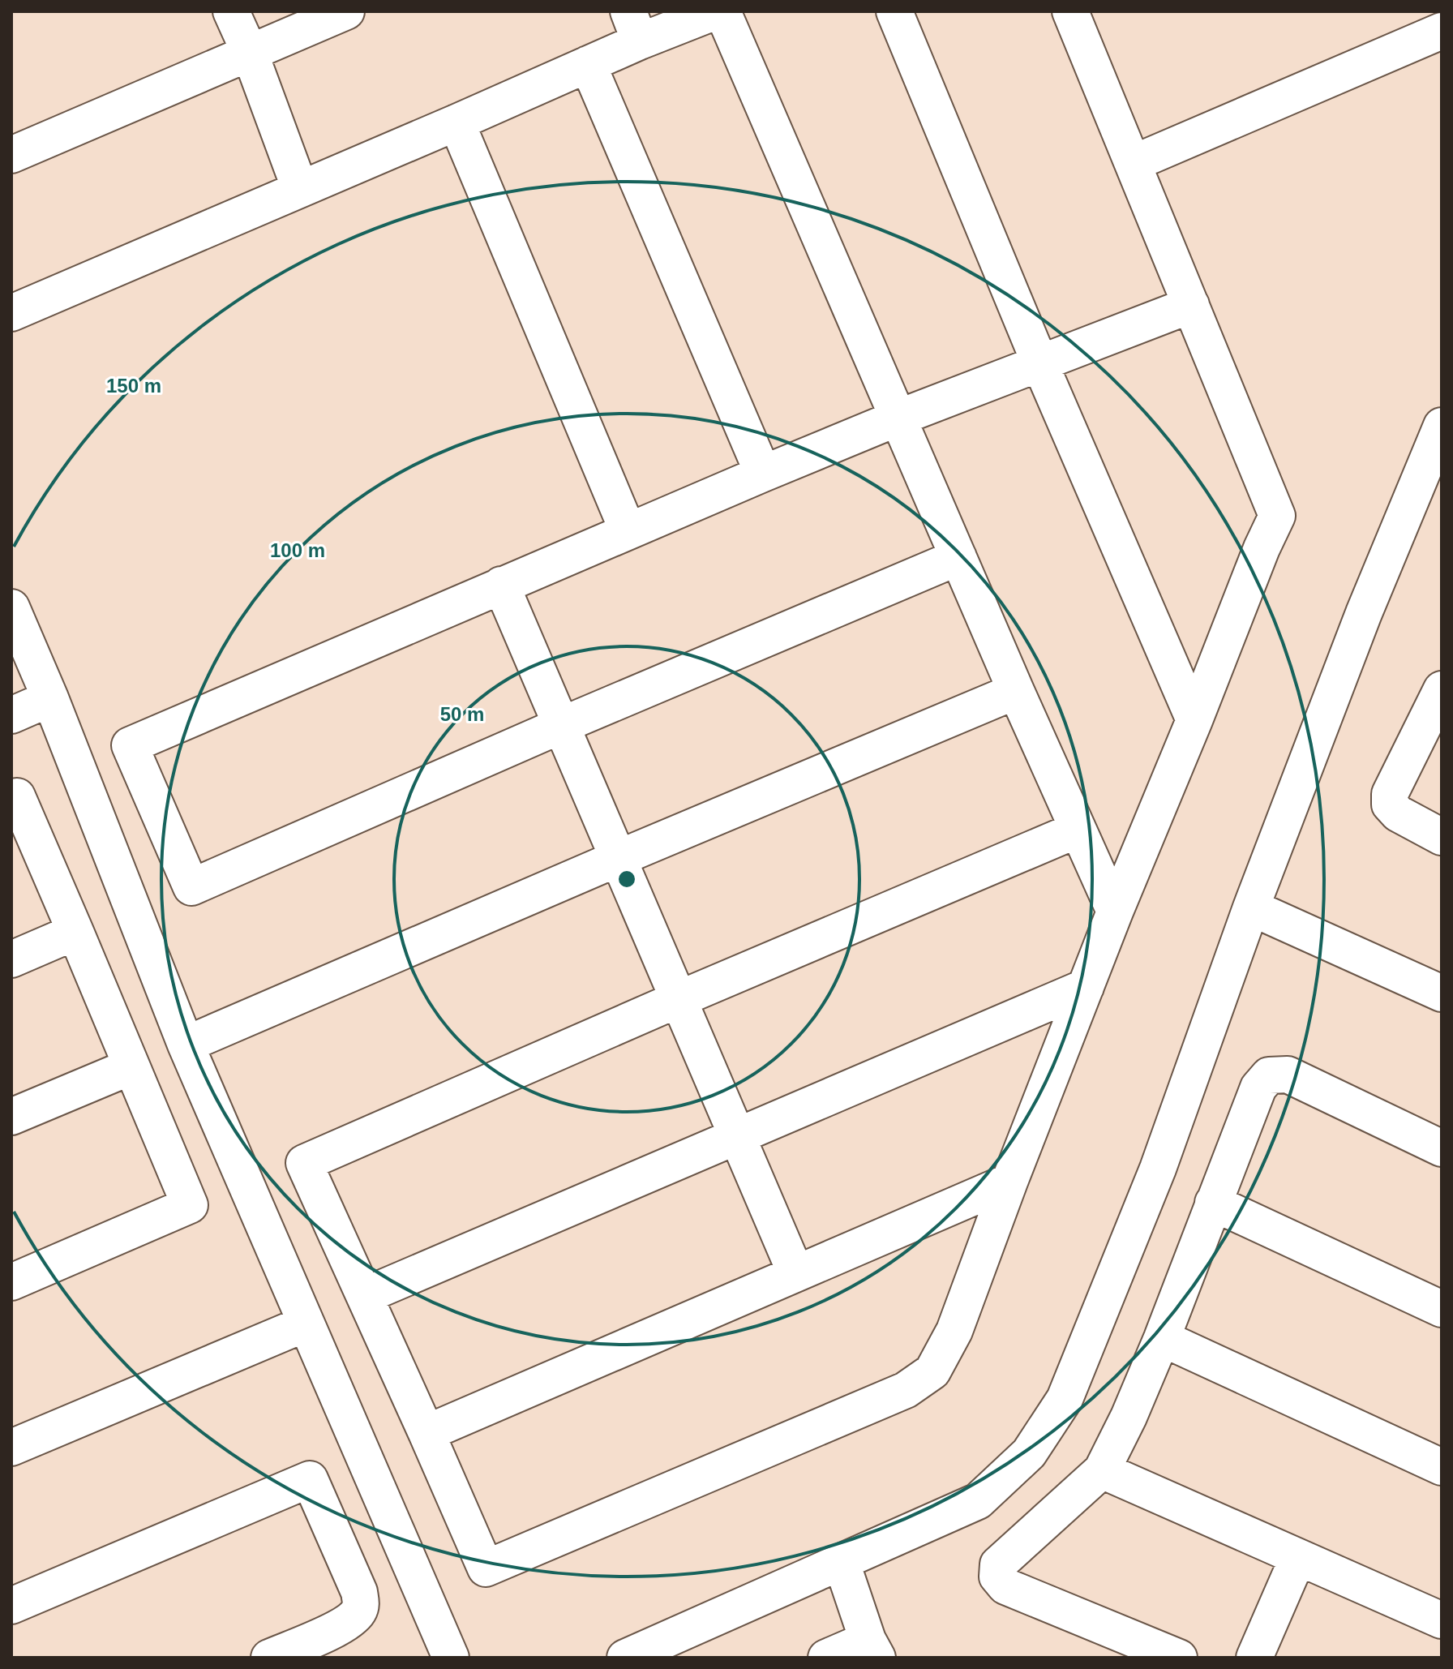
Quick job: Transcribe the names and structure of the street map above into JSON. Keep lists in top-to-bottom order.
{
  "rings": ["150 m", "100 m", "50 m"]
}
